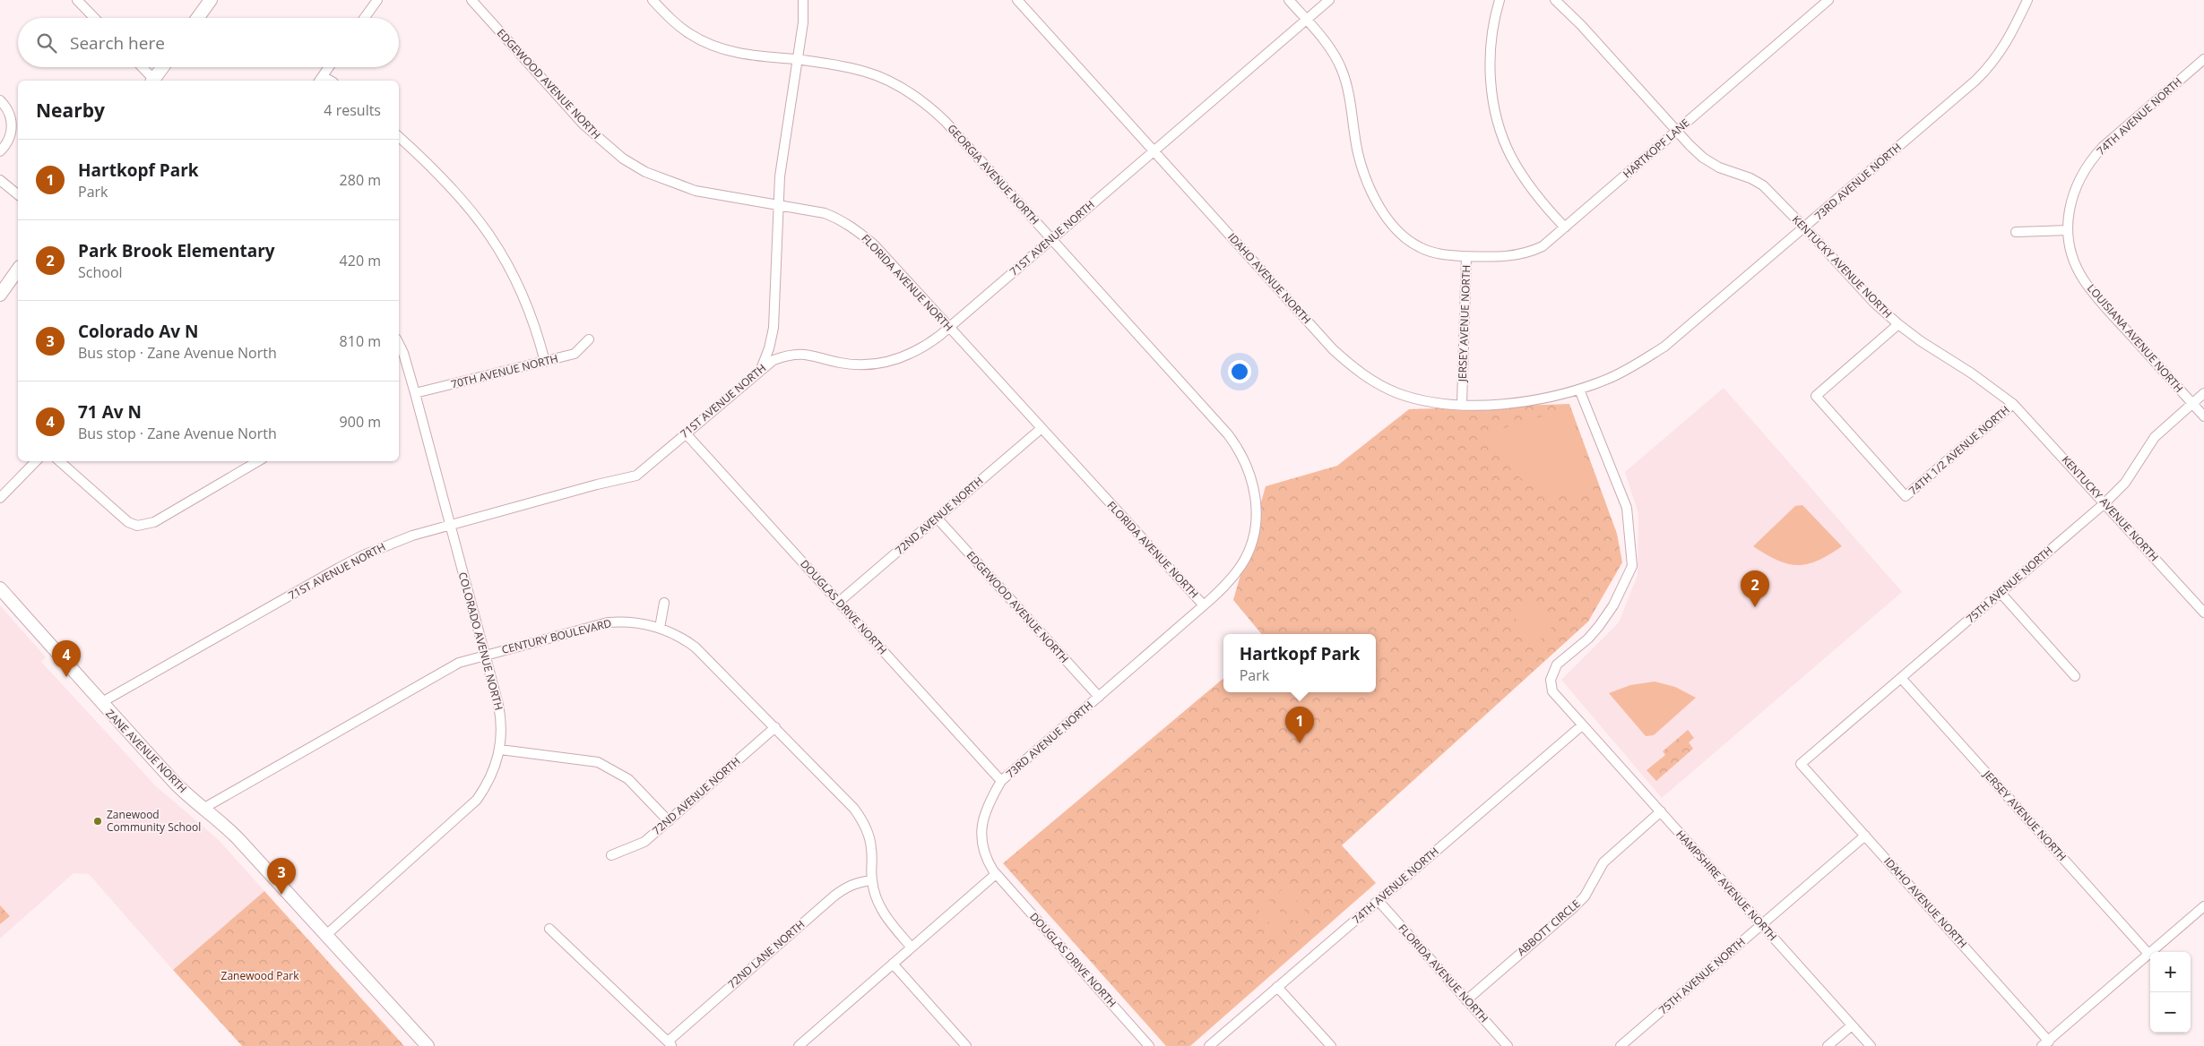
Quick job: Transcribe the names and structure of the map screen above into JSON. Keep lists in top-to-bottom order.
{
  "streets": {
    "street": [
      "EDGEWOOD AVENUE NORTH",
      "74TH AVENUE NORTH",
      "HARTKOPF LANE",
      "GEORGIA AVENUE NORTH",
      "73RD AVENUE NORTH",
      "71ST AVENUE NORTH",
      "KENTUCKY AVENUE NORTH",
      "IDAHO AVENUE NORTH",
      "FLORIDA AVENUE NORTH",
      "JERSEY AVENUE NORTH",
      "LOUISIANA AVENUE NORTH",
      "70TH AVENUE NORTH",
      "74TH 1/2 AVENUE NORTH",
      "72ND AVENUE NORTH",
      "75TH AVENUE NORTH",
      "DOUGLAS DRIVE NORTH",
      "CENTURY BOULEVARD",
      "COLORADO AVENUE NORTH",
      "ZANE AVENUE NORTH",
      "HAMPSHIRE AVENUE NORTH",
      "ABBOTT CIRCLE",
      "72ND LANE NORTH"
    ]
  },
  "crossings": [
    ["EDGEWOOD AVENUE NORTH", "73RD AVENUE NORTH"],
    ["EDGEWOOD AVENUE NORTH", "FLORIDA AVENUE NORTH"],
    ["EDGEWOOD AVENUE NORTH", "72ND AVENUE NORTH"],
    ["74TH AVENUE NORTH", "FLORIDA AVENUE NORTH"],
    ["74TH AVENUE NORTH", "LOUISIANA AVENUE NORTH"],
    ["74TH AVENUE NORTH", "HAMPSHIRE AVENUE NORTH"],
    ["HARTKOPF LANE", "KENTUCKY AVENUE NORTH"],
    ["HARTKOPF LANE", "JERSEY AVENUE NORTH"],
    ["GEORGIA AVENUE NORTH", "73RD AVENUE NORTH"],
    ["GEORGIA AVENUE NORTH", "71ST AVENUE NORTH"],
    ["73RD AVENUE NORTH", "KENTUCKY AVENUE NORTH"],
    ["73RD AVENUE NORTH", "IDAHO AVENUE NORTH"],
    ["73RD AVENUE NORTH", "FLORIDA AVENUE NORTH"],
    ["73RD AVENUE NORTH", "DOUGLAS DRIVE NORTH"],
    ["71ST AVENUE NORTH", "IDAHO AVENUE NORTH"],
    ["71ST AVENUE NORTH", "FLORIDA AVENUE NORTH"],
    ["71ST AVENUE NORTH", "JERSEY AVENUE NORTH"],
    ["71ST AVENUE NORTH", "DOUGLAS DRIVE NORTH"],
    ["71ST AVENUE NORTH", "COLORADO AVENUE NORTH"],
    ["71ST AVENUE NORTH", "ZANE AVENUE NORTH"],
    ["KENTUCKY AVENUE NORTH", "74TH 1/2 AVENUE NORTH"],
    ["KENTUCKY AVENUE NORTH", "75TH AVENUE NORTH"],
    ["IDAHO AVENUE NORTH", "JERSEY AVENUE NORTH"],
    ["IDAHO AVENUE NORTH", "75TH AVENUE NORTH"],
    ["FLORIDA AVENUE NORTH", "72ND AVENUE NORTH"],
    ["FLORIDA AVENUE NORTH", "ABBOTT CIRCLE"],
    ["JERSEY AVENUE NORTH", "75TH AVENUE NORTH"],
    ["LOUISIANA AVENUE NORTH", "75TH AVENUE NORTH"],
    ["70TH AVENUE NORTH", "COLORADO AVENUE NORTH"],
    ["72ND AVENUE NORTH", "DOUGLAS DRIVE NORTH"],
    ["72ND AVENUE NORTH", "CENTURY BOULEVARD"],
    ["75TH AVENUE NORTH", "HAMPSHIRE AVENUE NORTH"],
    ["CENTURY BOULEVARD", "COLORADO AVENUE NORTH"],
    ["CENTURY BOULEVARD", "ZANE AVENUE NORTH"],
    ["CENTURY BOULEVARD", "72ND LANE NORTH"],
    ["COLORADO AVENUE NORTH", "ZANE AVENUE NORTH"],
    ["HAMPSHIRE AVENUE NORTH", "ABBOTT CIRCLE"]
  ],
  "parks": ["Zanewood Park"],
  "places": ["Zanewood Community School"],
  "page": {
    "search": "Search here",
    "heading": ["Nearby", "4 results"],
    "list": [
      {
        "mark": "1",
        "name": "Hartkopf Park",
        "note": "Park",
        "value": "280 m"
      },
      {
        "mark": "2",
        "name": "Park Brook Elementary",
        "note": "School",
        "value": "420 m"
      },
      {
        "mark": "3",
        "name": "Colorado Av N",
        "note": "Bus stop · Zane Avenue North",
        "value": "810 m"
      },
      {
        "mark": "4",
        "name": "71 Av N",
        "note": "Bus stop · Zane Avenue North",
        "value": "900 m"
      }
    ],
    "pins": [
      "2",
      "4",
      "1",
      "3"
    ],
    "popup": ["Hartkopf Park", "Park"],
    "map_buttons": ["+", "−"]
  }
}
